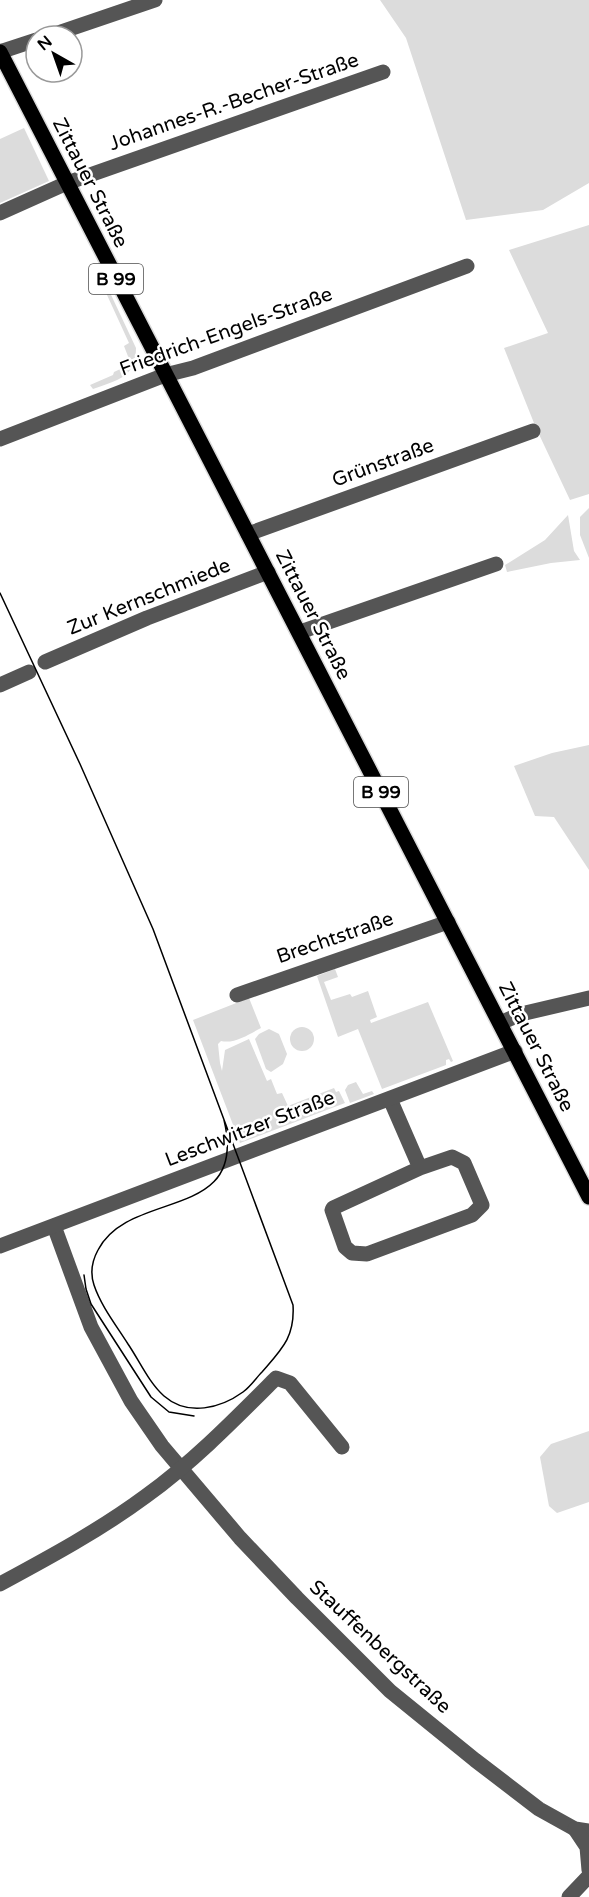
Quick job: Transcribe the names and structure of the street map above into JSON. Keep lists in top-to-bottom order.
{
  "streets": {
    "main road": ["Zittauer Straße", "B 99"],
    "street": [
      "Johannes-R.-Becher-Straße",
      "Friedrich-Engels-Straße",
      "Grünstraße",
      "Zur Kernschmiede",
      "Brechtstraße",
      "Leschwitzer Straße",
      "Stauffenbergstraße"
    ]
  },
  "crossings": [
    ["Johannes-R.-Becher-Straße", "Zittauer Straße"],
    ["Zittauer Straße", "Friedrich-Engels-Straße"],
    ["Zittauer Straße", "Grünstraße"],
    ["Zittauer Straße", "Zur Kernschmiede"],
    ["Zittauer Straße", "Brechtstraße"],
    ["Zittauer Straße", "Leschwitzer Straße"],
    ["Leschwitzer Straße", "Stauffenbergstraße"]
  ],
  "north": "top left"
}
